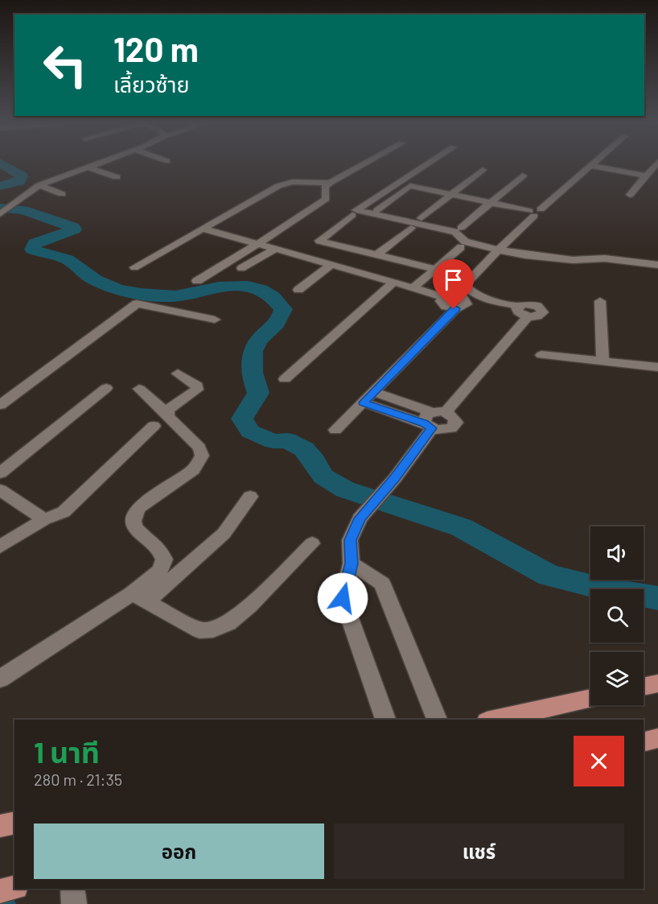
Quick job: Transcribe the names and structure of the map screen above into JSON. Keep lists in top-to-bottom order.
{
  "page": {
    "turn": ["120 m", "เลี้ยวซ้าย"],
    "heading": ["1 นาที", "280 m · 21:35"],
    "buttons": ["ออก", "แชร์"]
  }
}
